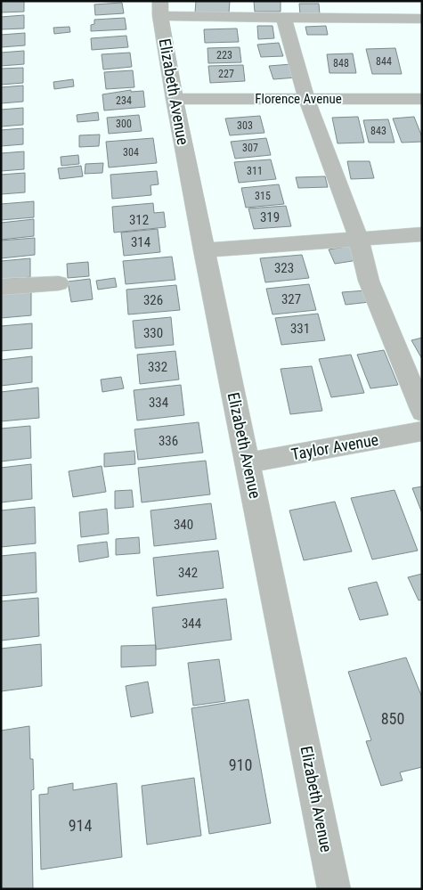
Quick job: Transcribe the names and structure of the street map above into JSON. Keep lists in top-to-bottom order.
{
  "streets": {
    "street": ["Elizabeth Avenue", "Florence Avenue", "Taylor Avenue"]
  },
  "crossings": [
    ["Elizabeth Avenue", "Florence Avenue"],
    ["Elizabeth Avenue", "Taylor Avenue"]
  ],
  "house_numbers": [
    "223",
    "844",
    "848",
    "227",
    "234",
    "300",
    "303",
    "843",
    "307",
    "304",
    "311",
    "315",
    "319",
    "312",
    "314",
    "323",
    "327",
    "326",
    "331",
    "330",
    "332",
    "334",
    "336",
    "340",
    "342",
    "344",
    "850",
    "910",
    "914"
  ]
}
